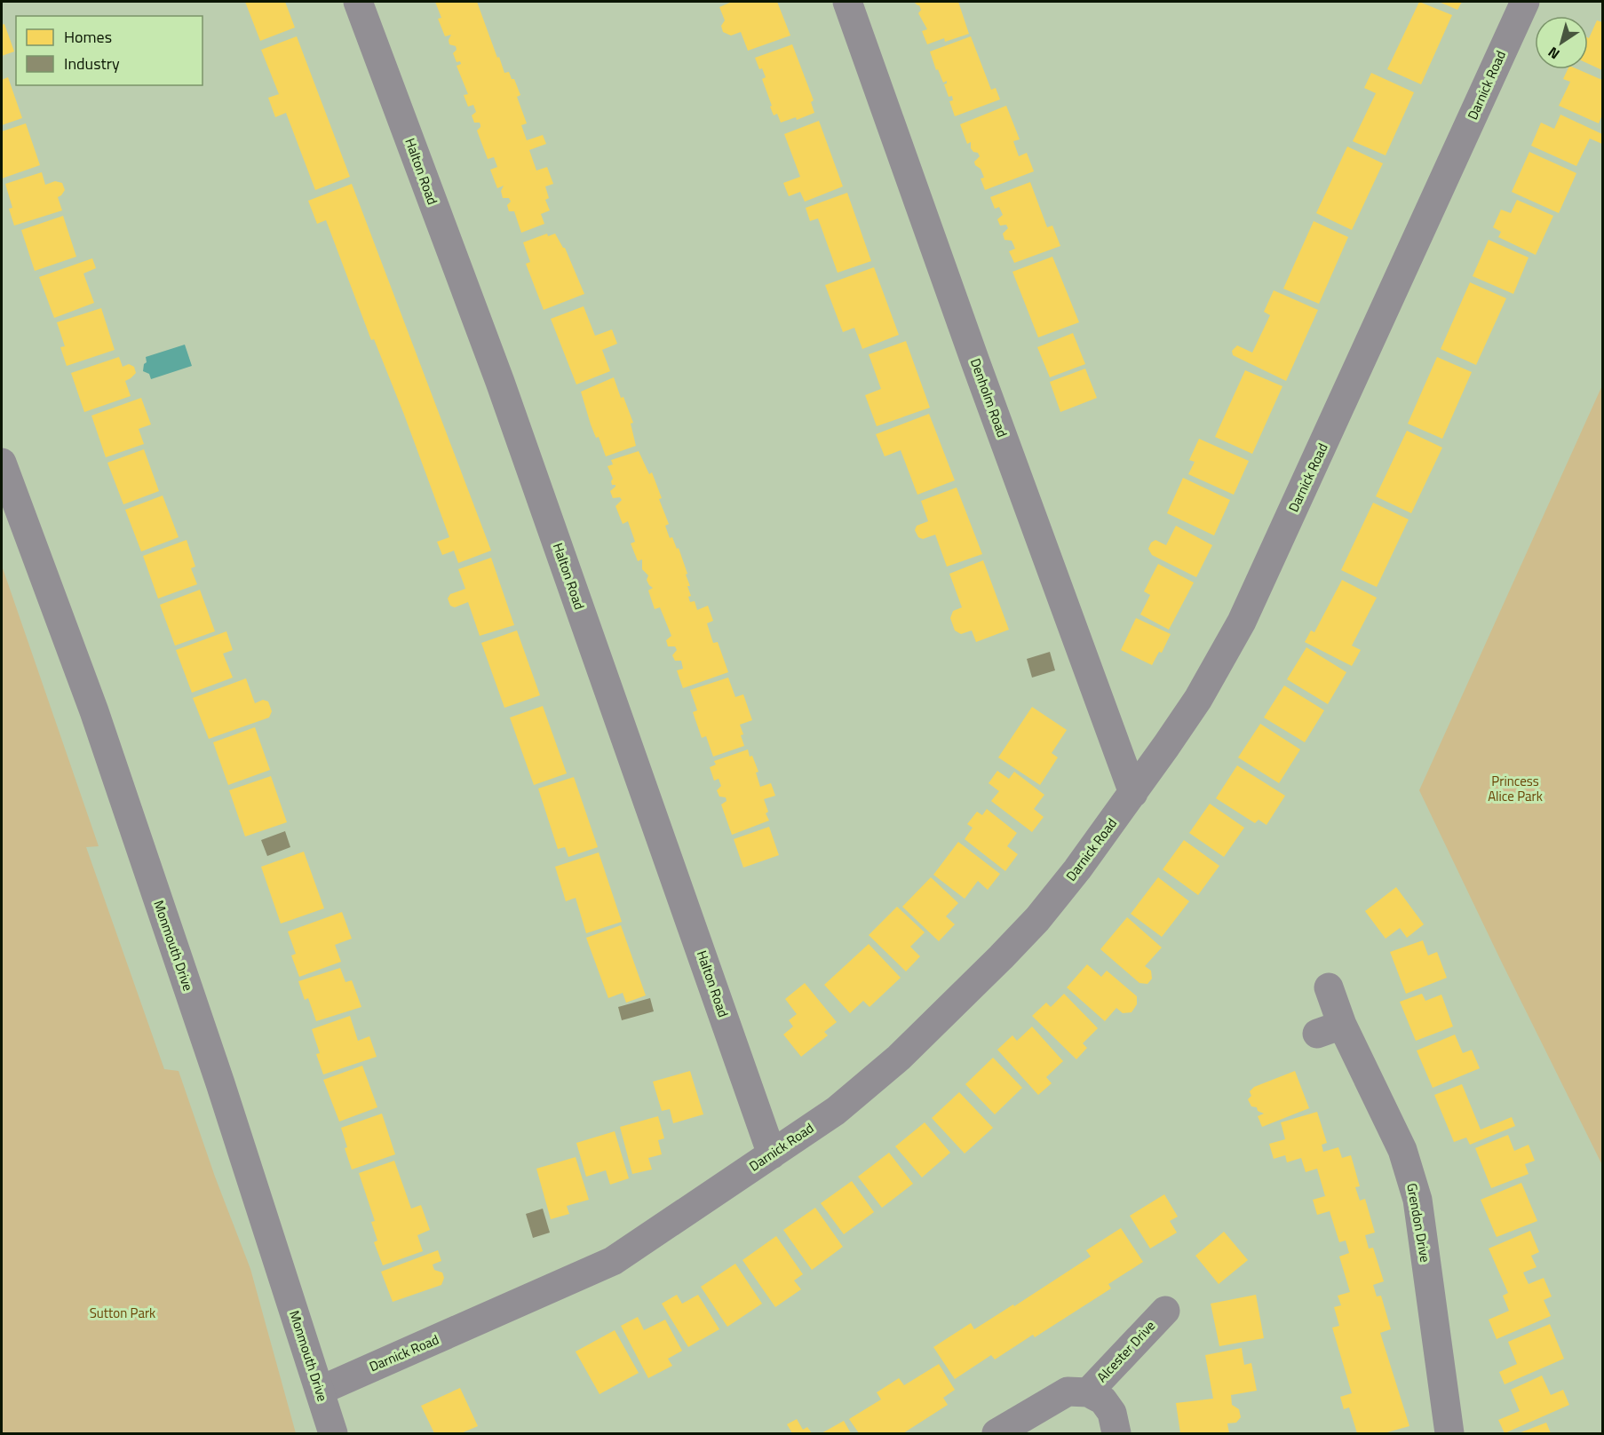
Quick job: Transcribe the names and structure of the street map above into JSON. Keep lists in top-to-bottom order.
{
  "streets": {
    "street": [
      "Darnick Road",
      "Halton Road",
      "Denholm Road",
      "Monmouth Drive",
      "Grendon Drive",
      "Alcester Drive"
    ]
  },
  "crossings": [
    ["Darnick Road", "Halton Road"],
    ["Darnick Road", "Denholm Road"],
    ["Darnick Road", "Monmouth Drive"]
  ],
  "parks": ["Princess Alice Park", "Sutton Park"],
  "legend": ["Homes", "Industry"],
  "north": "bottom left"
}
